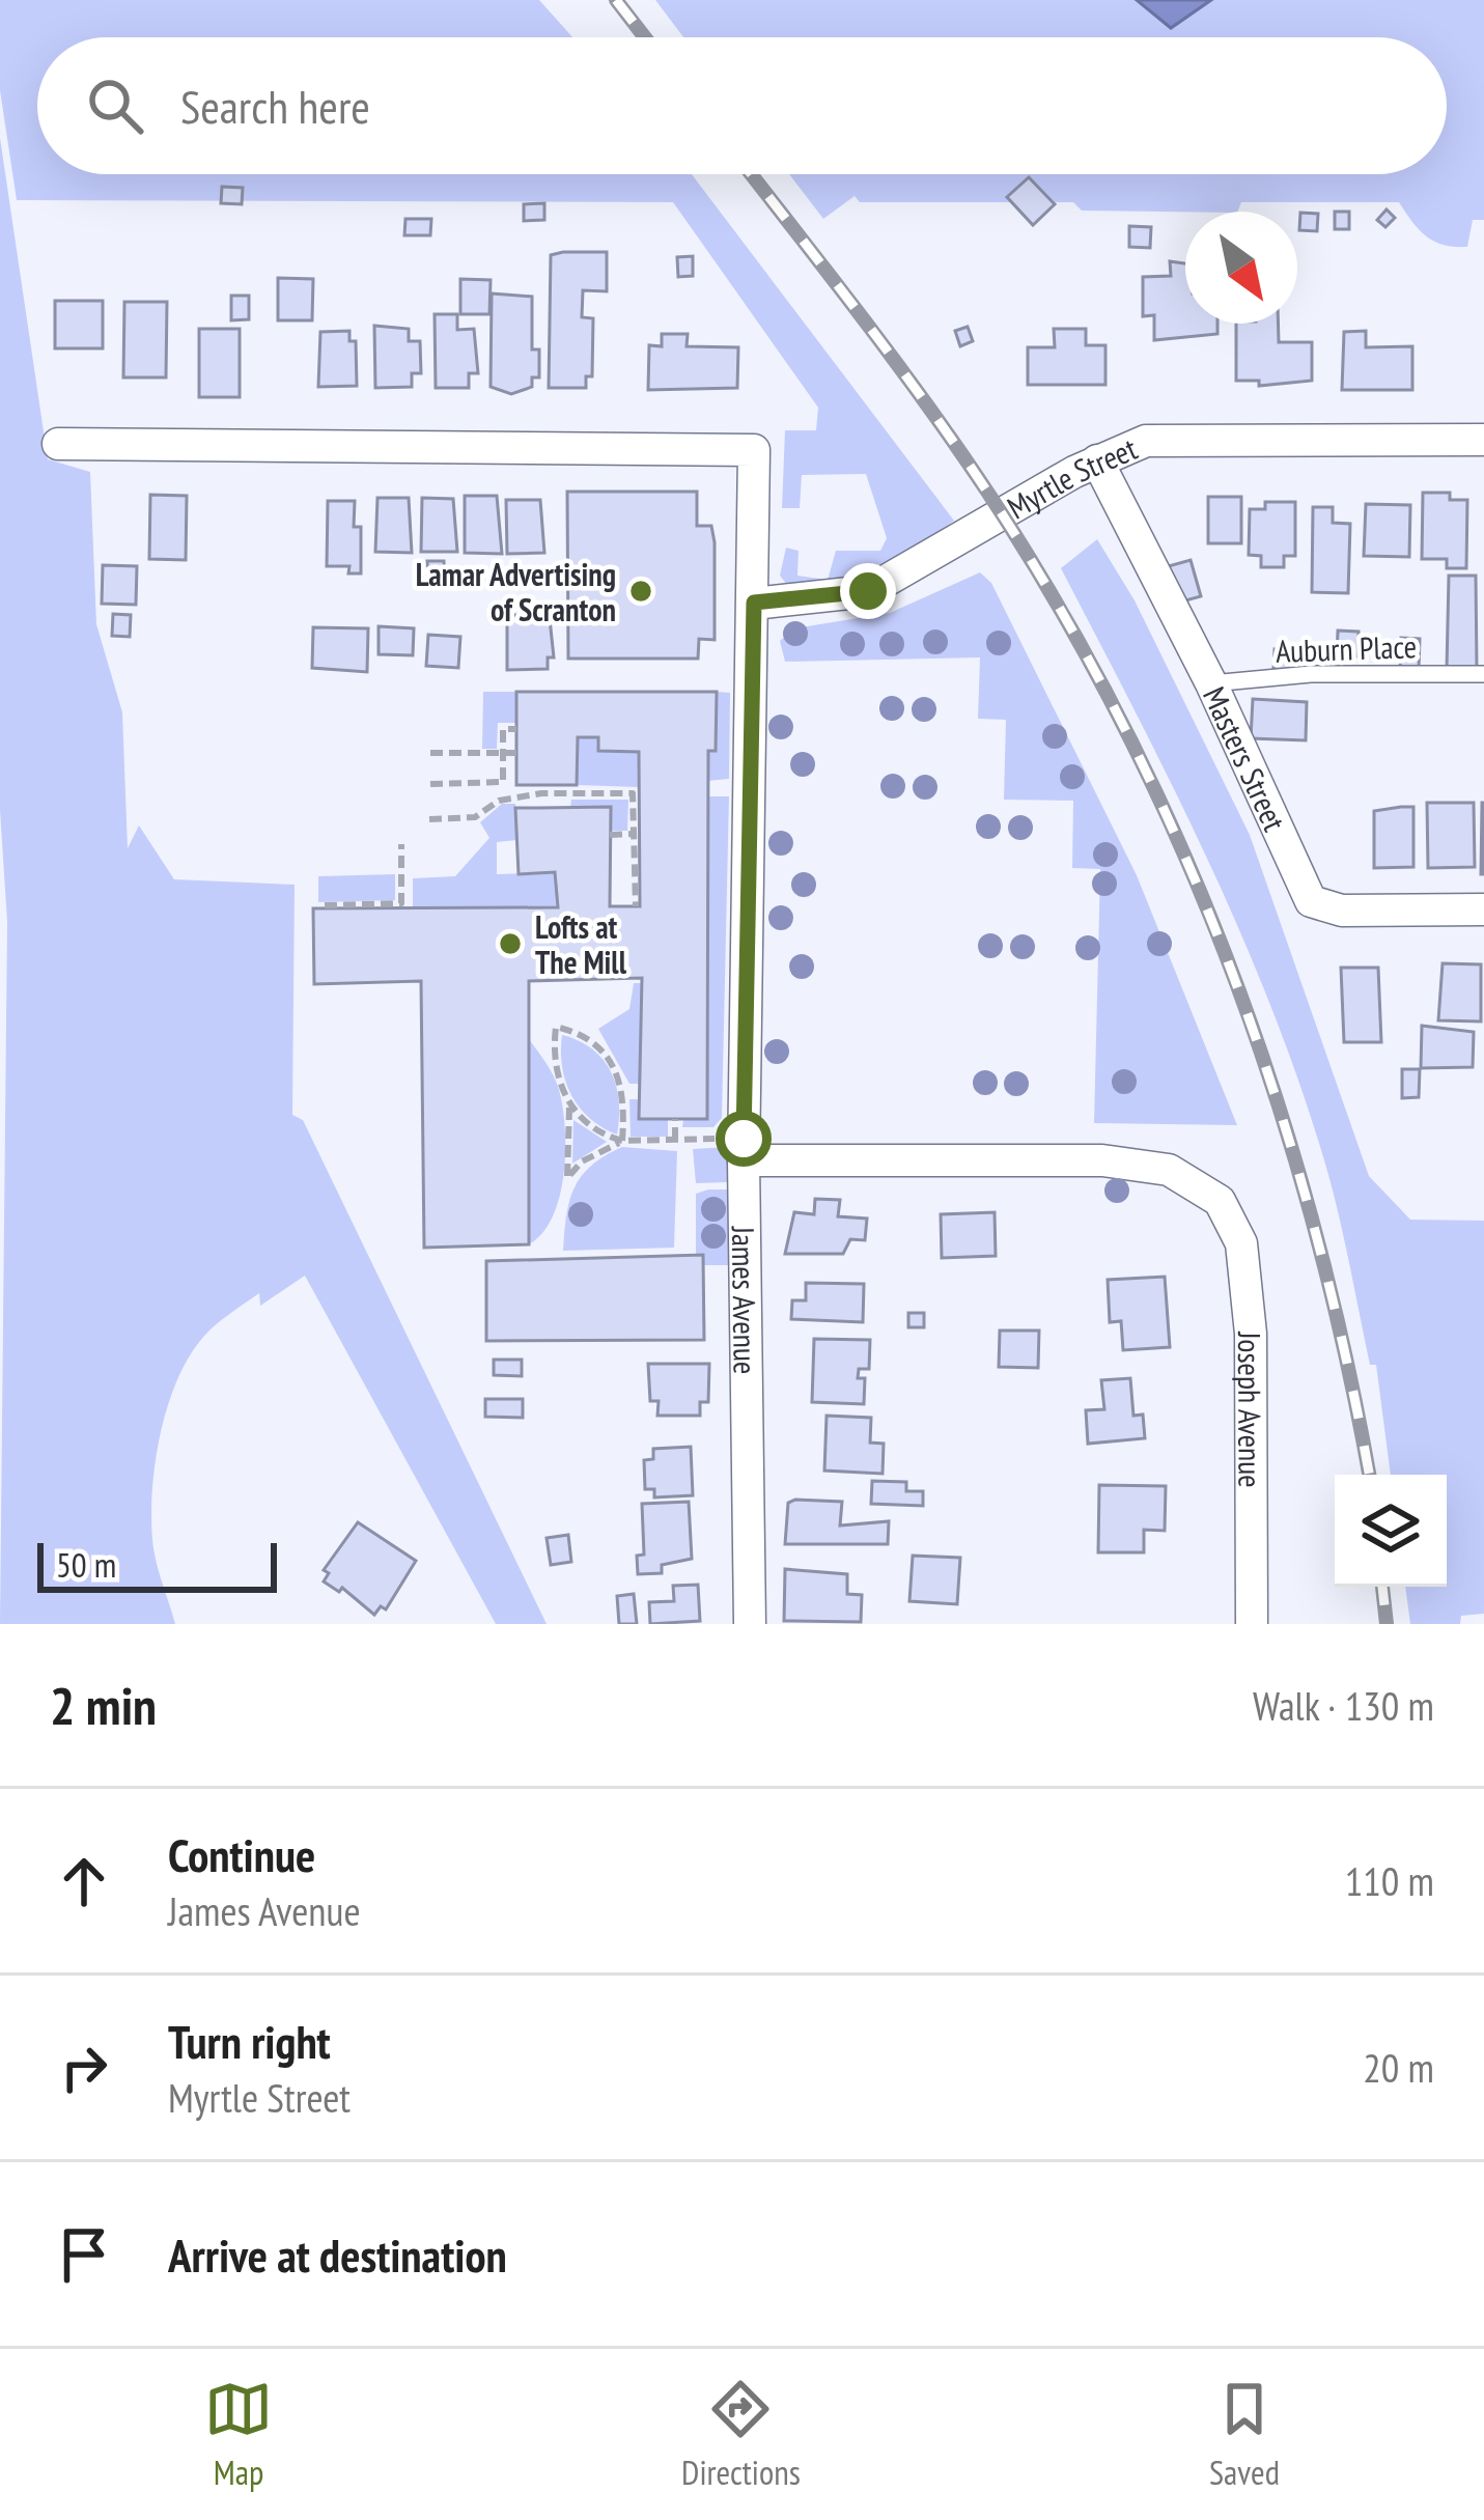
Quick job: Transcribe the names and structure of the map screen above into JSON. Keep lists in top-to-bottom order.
{
  "streets": {
    "street": [
      "Myrtle Street",
      "Masters Street",
      "James Avenue",
      "Joseph Avenue"
    ],
    "lane": ["Auburn Place"]
  },
  "crossings": [
    ["Myrtle Street", "Masters Street"],
    ["Myrtle Street", "James Avenue"],
    ["Auburn Place", "Masters Street"],
    ["James Avenue", "Joseph Avenue"]
  ],
  "places": ["Lamar Advertising of Scranton", "Lofts at The Mill"],
  "scale_bar": "50 m",
  "north": "bottom right",
  "page": {
    "search": "Search here",
    "scale": "50 m",
    "heading": ["2 min", "Walk · 130 m"],
    "list": [
      ["Continue", "James Avenue", "110 m"],
      ["Turn right", "Myrtle Street", "20 m"],
      "Arrive at destination"
    ],
    "nav": ["Map", "Directions", "Saved"]
  }
}
